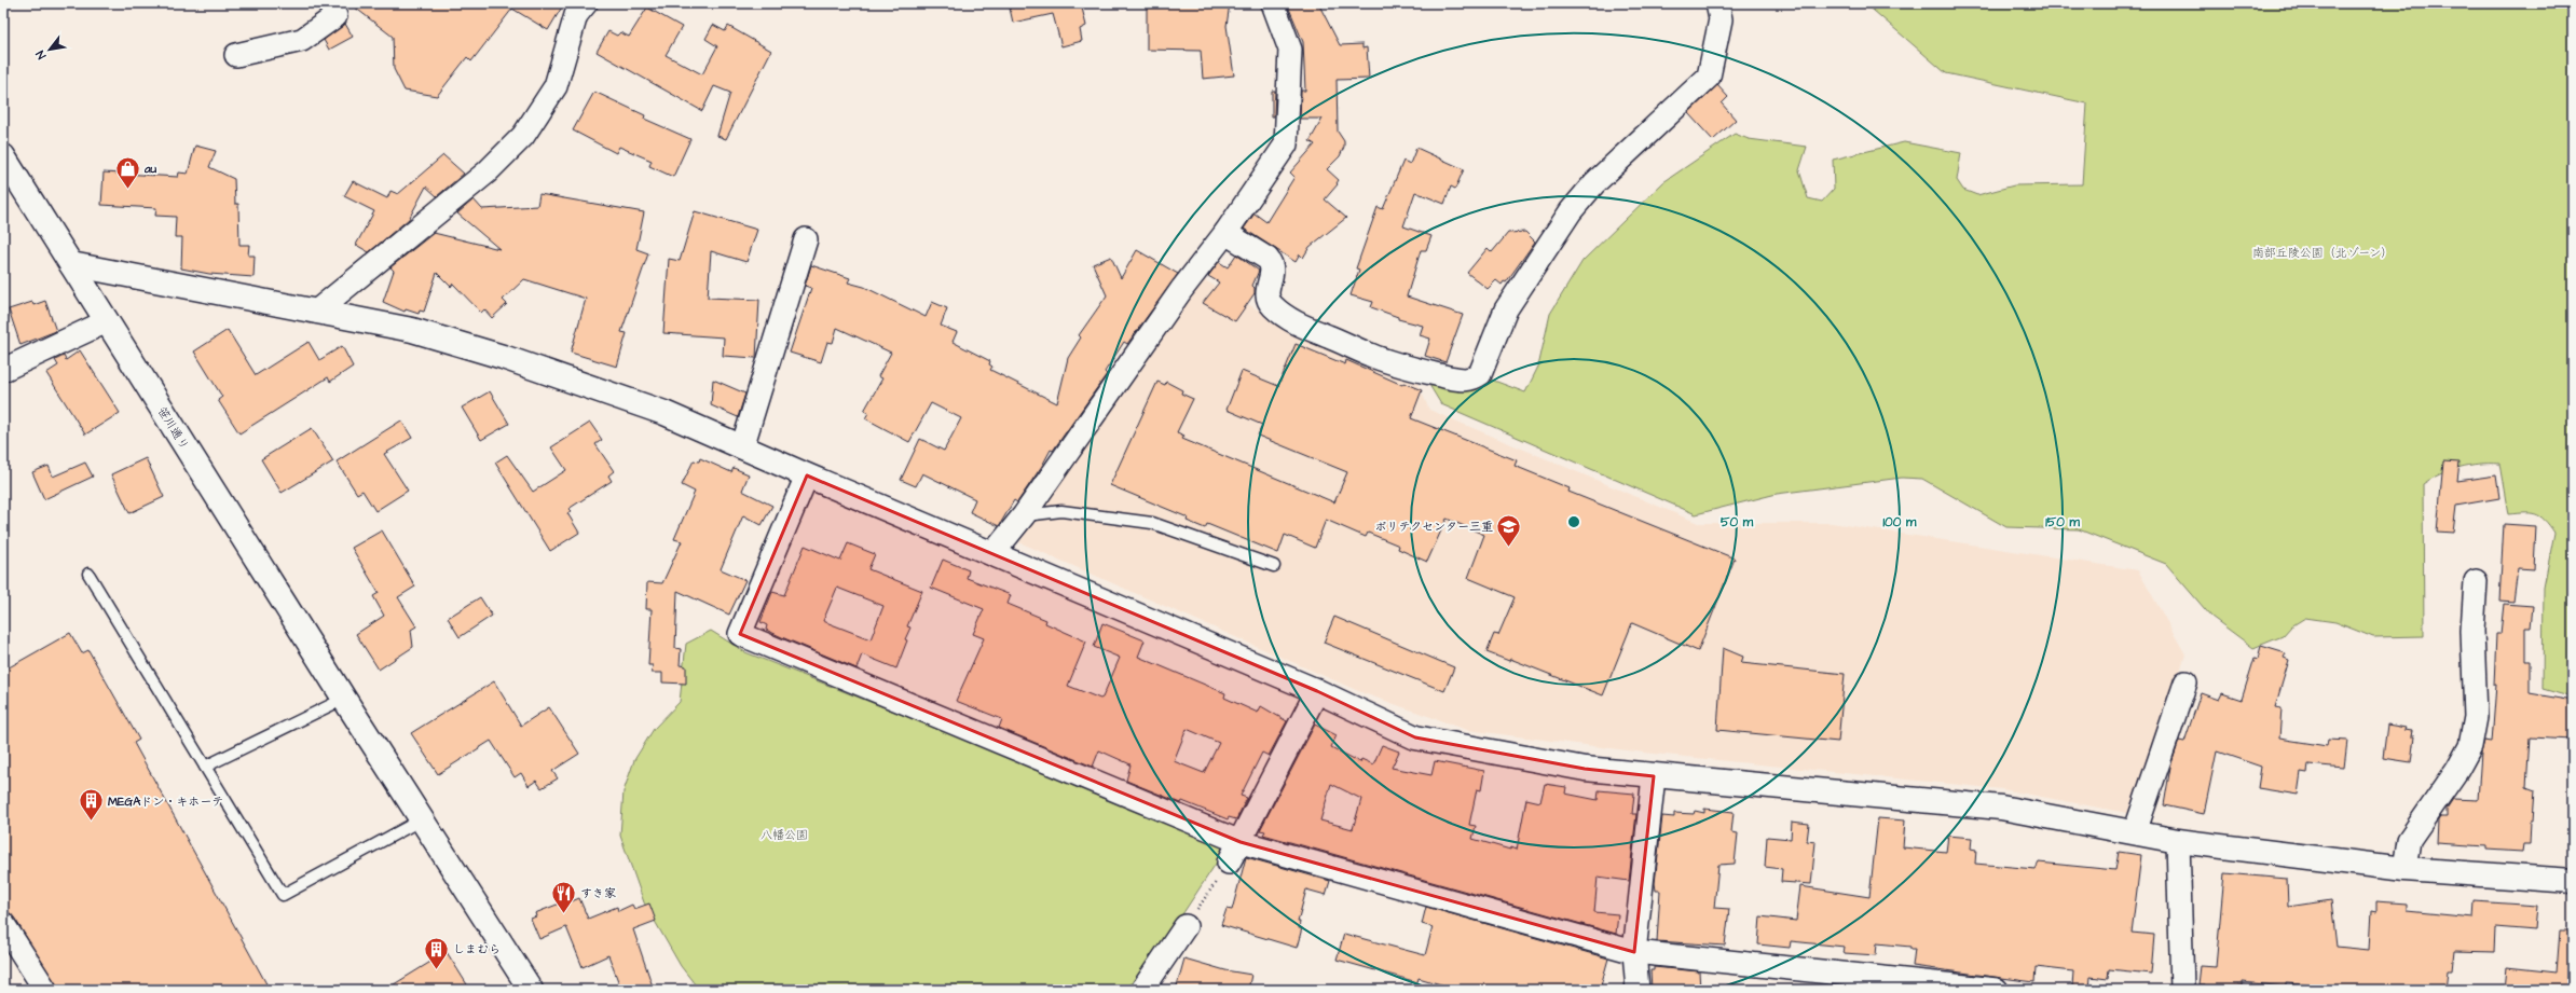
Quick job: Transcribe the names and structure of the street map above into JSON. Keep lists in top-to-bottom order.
{
  "streets": {
    "street": ["笹川通り"]
  },
  "parks": ["南部丘陵公園（北ゾーン）", "八幡公園"],
  "places": {
    "shop": ["au"],
    "school or university": ["ポリテクセンター三重"],
    "building": ["MEGAドン・キホーテ", "しまむら"],
    "restaurant": ["すき家"]
  },
  "north": "bottom left",
  "rings": ["50 m", "100 m", "150 m"]
}
